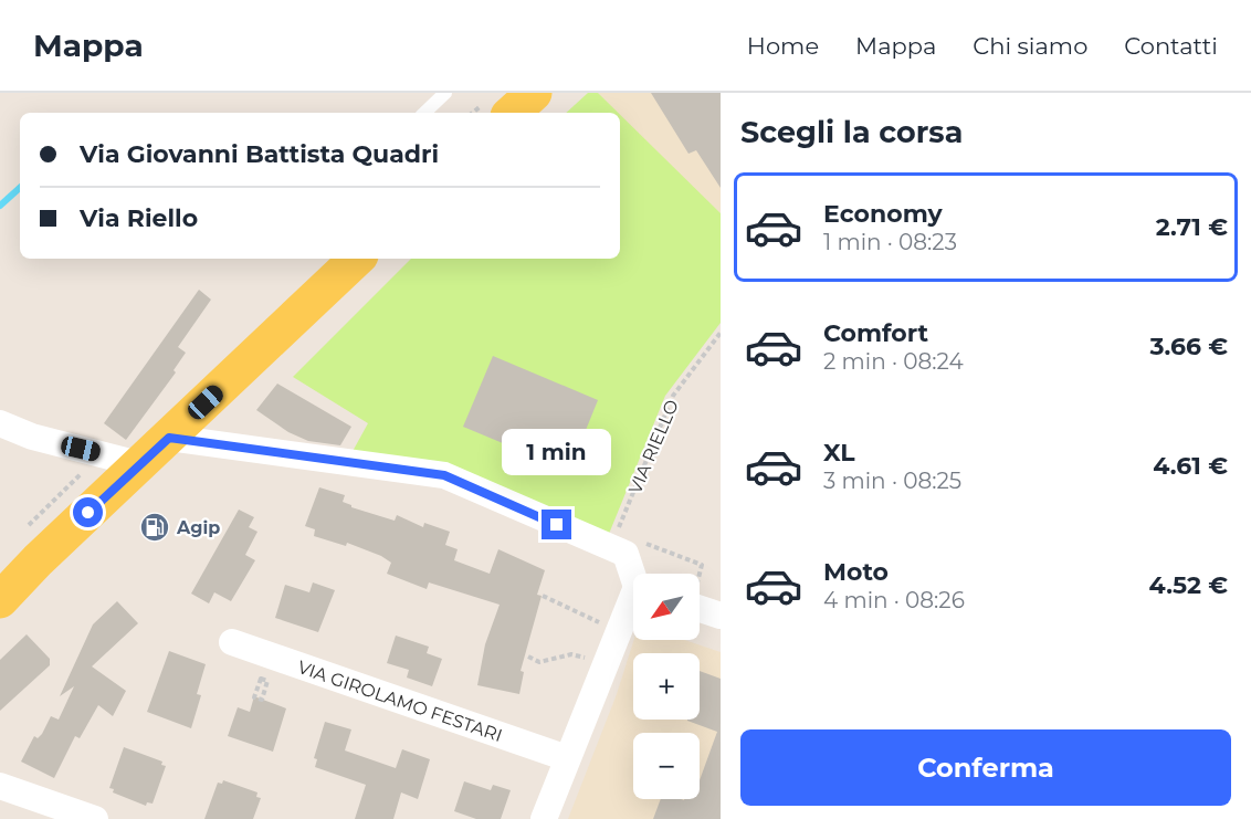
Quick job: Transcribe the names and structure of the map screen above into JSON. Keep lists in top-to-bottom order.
{
  "streets": {
    "street": ["VIA GIROLAMO FESTARI"],
    "path": ["VIA RIELLO"]
  },
  "places": {
    "fuel station": ["Agip"]
  },
  "north": "bottom left",
  "page": {
    "header": "Mappa",
    "nav": [
      "Home",
      "Mappa",
      "Chi siamo",
      "Contatti"
    ],
    "heading": "Scegli la corsa",
    "banner": ["Via Giovanni Battista Quadri", "Via Riello"],
    "list": [
      {
        "name": "Economy",
        "note": "1 min · 08:23",
        "value": "2.71 €"
      },
      {
        "name": "Comfort",
        "note": "2 min · 08:24",
        "value": "3.66 €"
      },
      {
        "name": "XL",
        "note": "3 min · 08:25",
        "value": "4.61 €"
      },
      {
        "name": "Moto",
        "note": "4 min · 08:26",
        "value": "4.52 €"
      }
    ],
    "bubble": "1 min",
    "map_buttons": ["+", "−"],
    "buttons": "Conferma"
  }
}
